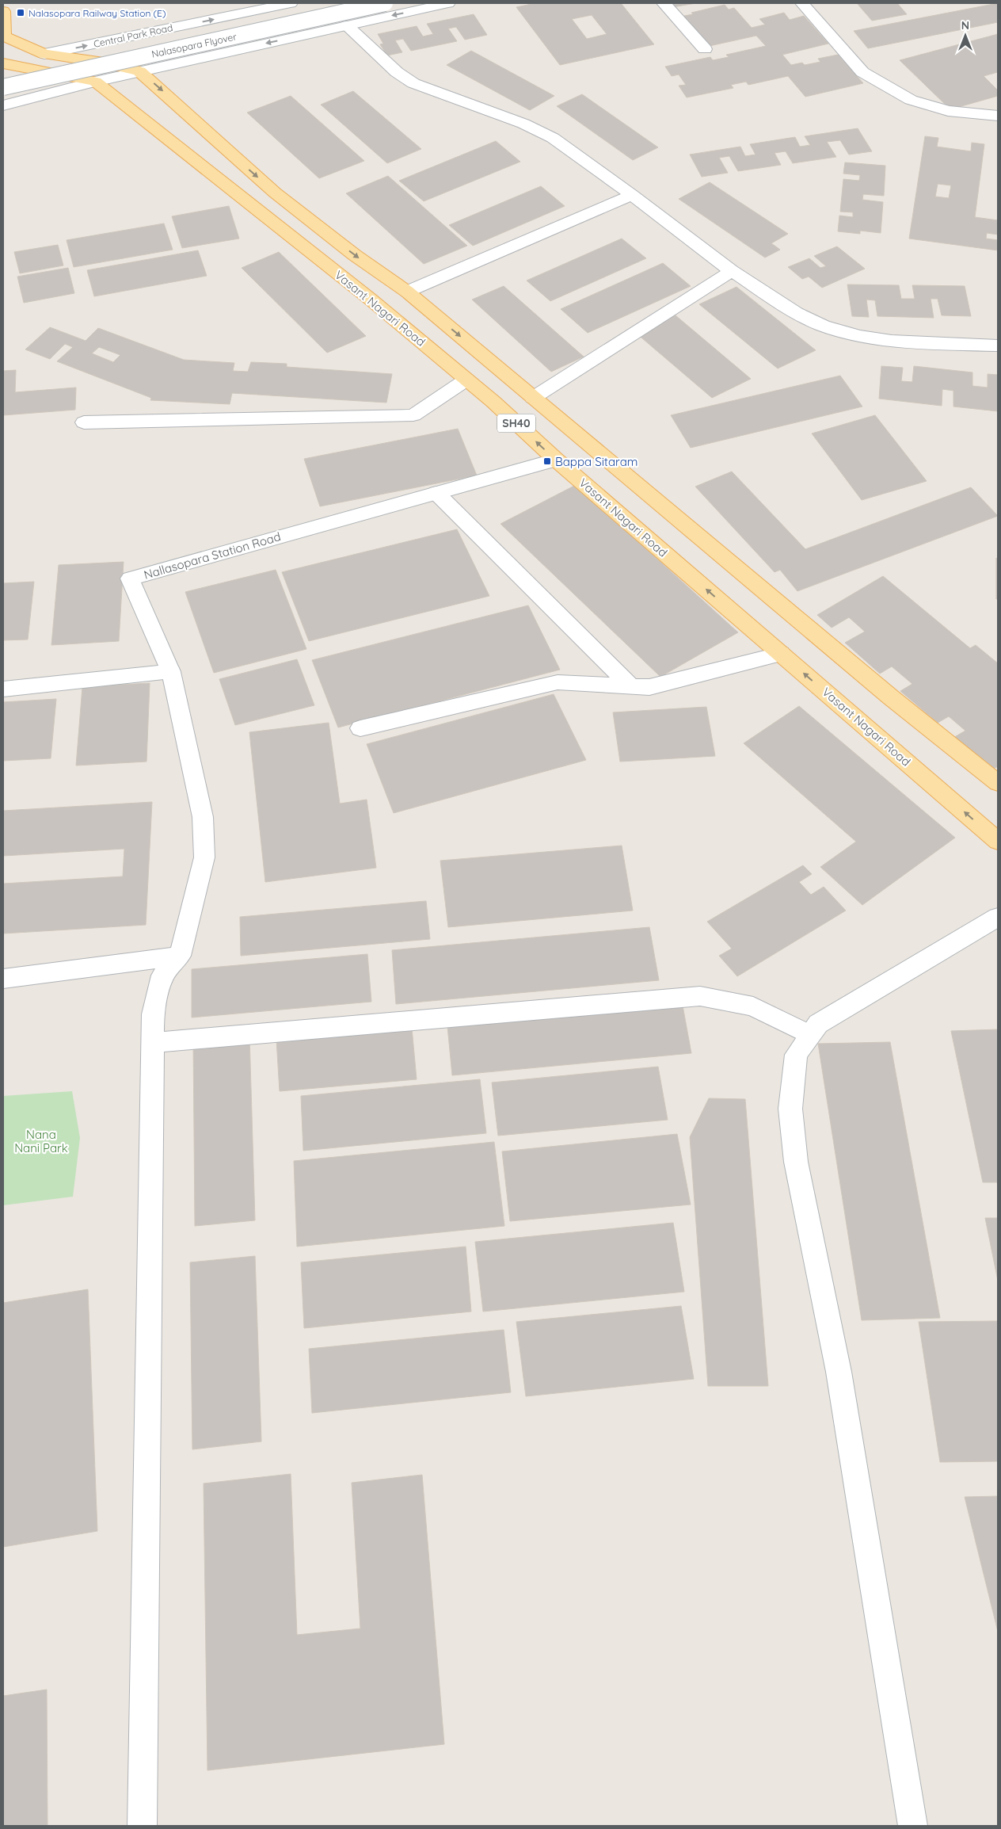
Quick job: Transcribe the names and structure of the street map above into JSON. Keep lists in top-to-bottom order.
{
  "streets": {
    "main road": ["Vasant Nagari Road", "SH40"],
    "street": ["Central Park Road", "Nalasopara Flyover", "Nallasopara Station Road"]
  },
  "crossings": [
    ["Central Park Road", "Vasant Nagari Road"],
    ["Central Park Road", "SH40"],
    ["Vasant Nagari Road", "SH40"],
    ["Vasant Nagari Road", "Nallasopara Station Road"]
  ],
  "one_way": ["Central Park Road"],
  "parks": ["Nana Nani Park"],
  "places": {
    "transit": ["Nalasopara Railway Station (E)", "Bappa Sitaram"]
  },
  "north": "top"
}
